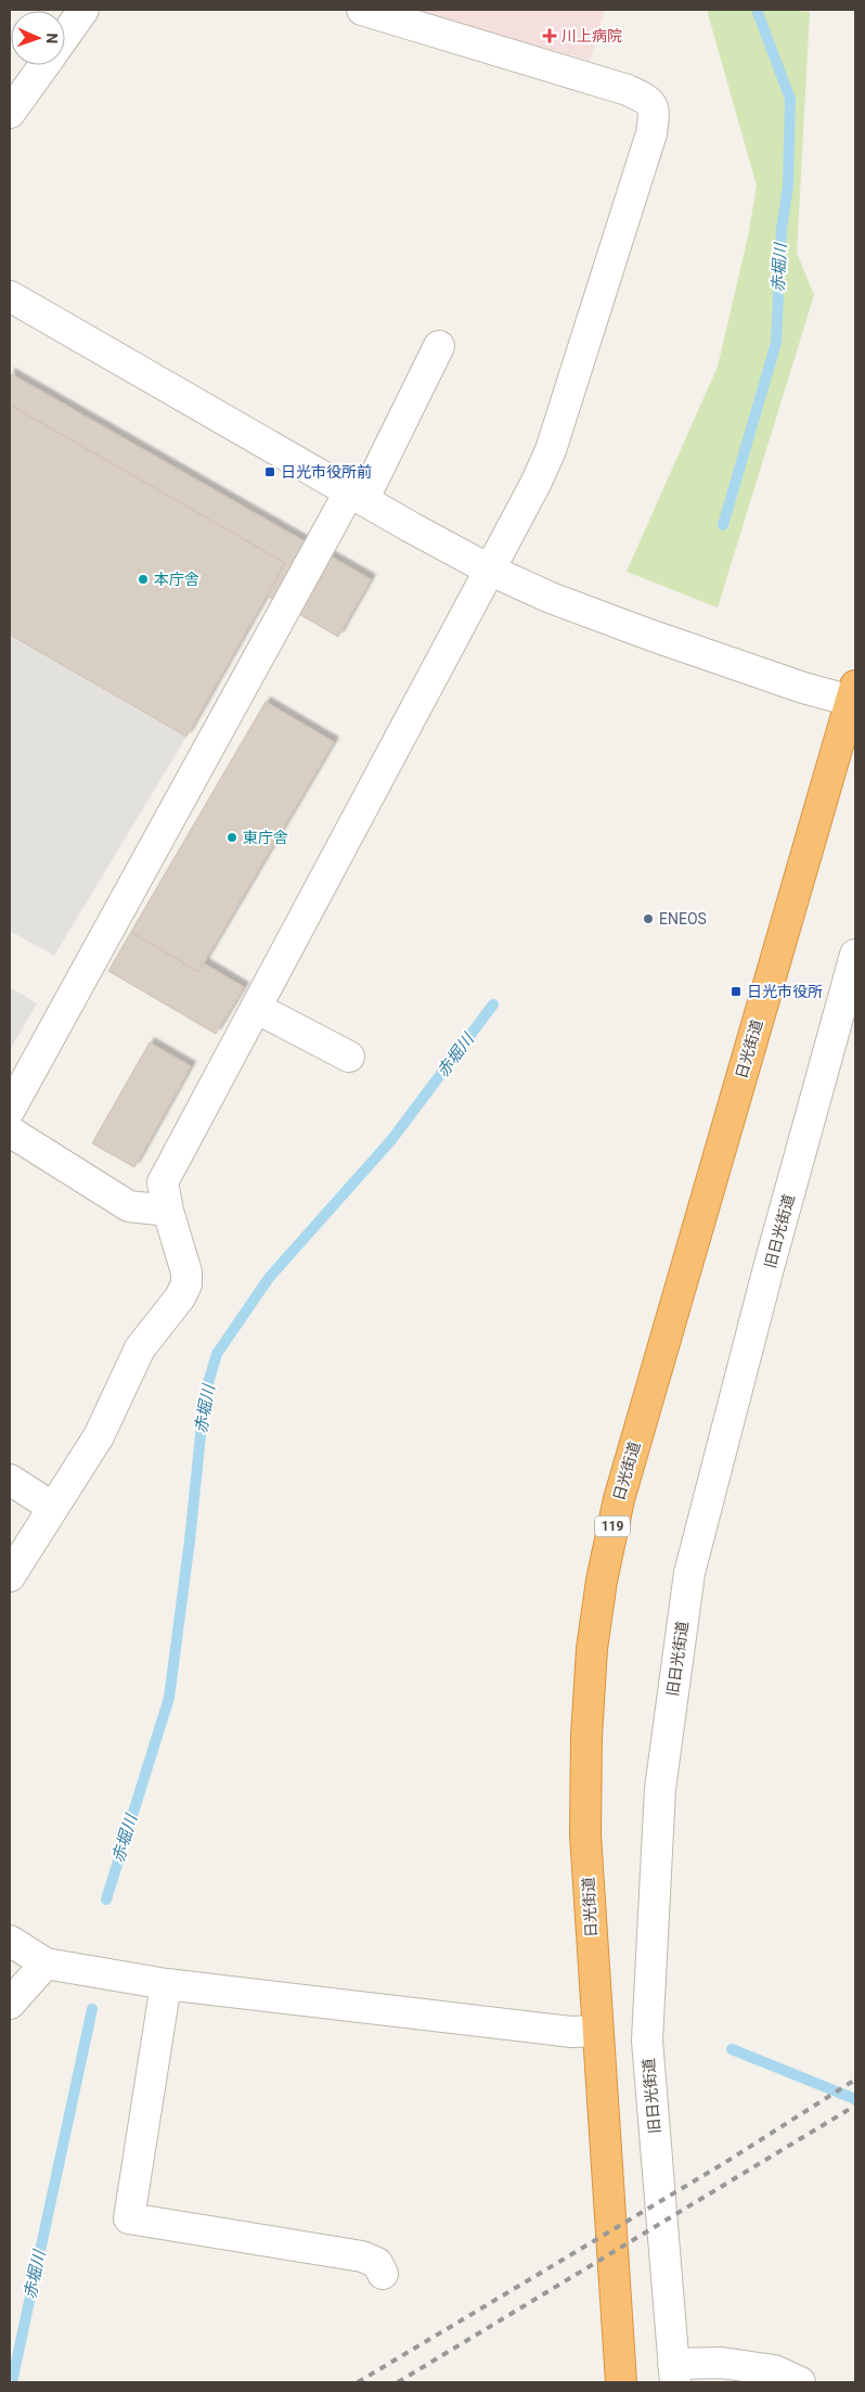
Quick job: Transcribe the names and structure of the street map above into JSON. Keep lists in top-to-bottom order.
{
  "streets": {
    "highway": ["日光街道", "119"],
    "street": ["旧日光街道"]
  },
  "water": ["赤堀川"],
  "places": {
    "health": ["川上病院"],
    "transit": ["日光市役所前", "日光市役所"],
    "other": ["本庁舎", "東庁舎", "ENEOS"]
  },
  "north": "right"
}
